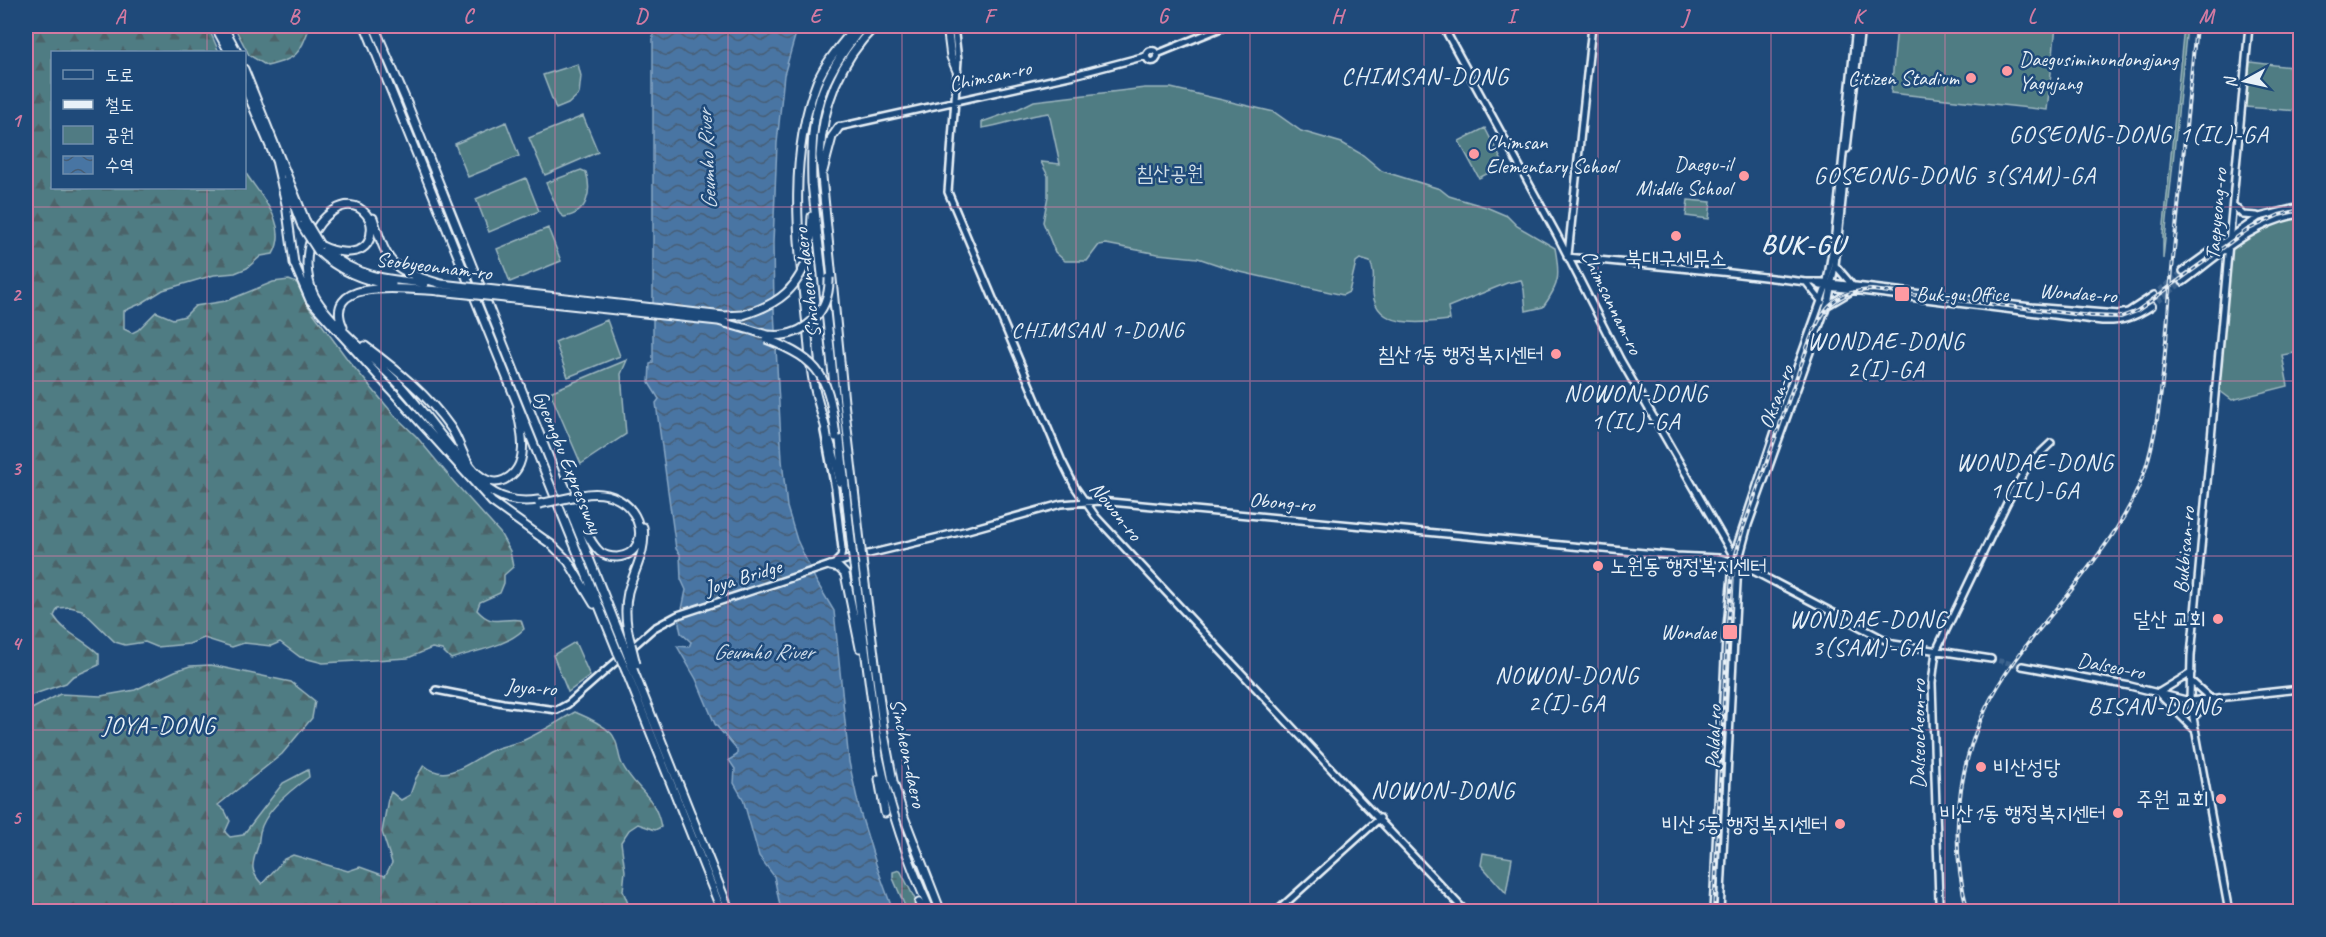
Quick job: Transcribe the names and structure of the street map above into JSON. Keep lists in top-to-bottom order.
{
  "streets": {
    "highway": ["Seobyeonnam-ro", "Sincheon-daero", "Gyeongbu Expressway"],
    "main road": [
      "Chimsan-ro",
      "Taepyeong-ro",
      "Wondae-ro",
      "Chimsannam-ro",
      "Oksan-ro",
      "Obong-ro",
      "Nowon-ro",
      "Bukbisan-ro",
      "Joya Bridge",
      "Dalseo-ro",
      "Joya-ro",
      "Dalseocheon-ro",
      "Paldal-ro"
    ]
  },
  "crossings": [
    ["Chimsan-ro", "Nowon-ro"],
    ["Taepyeong-ro", "Bukbisan-ro"],
    ["Wondae-ro", "Chimsannam-ro"],
    ["Wondae-ro", "Oksan-ro"],
    ["Chimsannam-ro", "Oksan-ro"],
    ["Chimsannam-ro", "Obong-ro"],
    ["Chimsannam-ro", "Paldal-ro"],
    ["Oksan-ro", "Obong-ro"],
    ["Oksan-ro", "Paldal-ro"],
    ["Obong-ro", "Nowon-ro"],
    ["Obong-ro", "Joya Bridge"],
    ["Obong-ro", "Paldal-ro"],
    ["Bukbisan-ro", "Dalseo-ro"],
    ["Joya Bridge", "Joya-ro"]
  ],
  "districts": [
    "CHIMSAN-DONG",
    "GOSEONG-DONG 1(IL)-GA",
    "GOSEONG-DONG 3(SAM)-GA",
    "BUK-GU",
    "CHIMSAN 1-DONG",
    "WONDAE-DONG 2(I)-GA",
    "NOWON-DONG 1(IL)-GA",
    "WONDAE-DONG 1(IL)-GA",
    "WONDAE-DONG 3(SAM)-GA",
    "NOWON-DONG 2(I)-GA",
    "BISAN-DONG",
    "JOYA-DONG",
    "NOWON-DONG"
  ],
  "water": ["Geumho River"],
  "parks": ["침산공원"],
  "places": {
    "other": [
      "Daegusiminundongjang Yagujang",
      "Citizen Stadium",
      "Chimsan Elementary School",
      "Daegu-il Middle School",
      "북대구세무소",
      "침산1동 행정복지센터",
      "노원동 행정복지센터",
      "달산 교회",
      "비산성당",
      "주원 교회",
      "비산1동 행정복지센터",
      "비산5동 행정복지센터"
    ],
    "transit": ["Buk-gu Office", "Wondae"]
  },
  "legend": [
    "도로",
    "철도",
    "공원",
    "수역"
  ],
  "north": "left",
  "grid": {
    "columns": [
      "A",
      "B",
      "C",
      "D",
      "E",
      "F",
      "G",
      "H",
      "I",
      "J",
      "K",
      "L",
      "M"
    ],
    "rows": [
      "1",
      "2",
      "3",
      "4",
      "5"
    ]
  }
}
